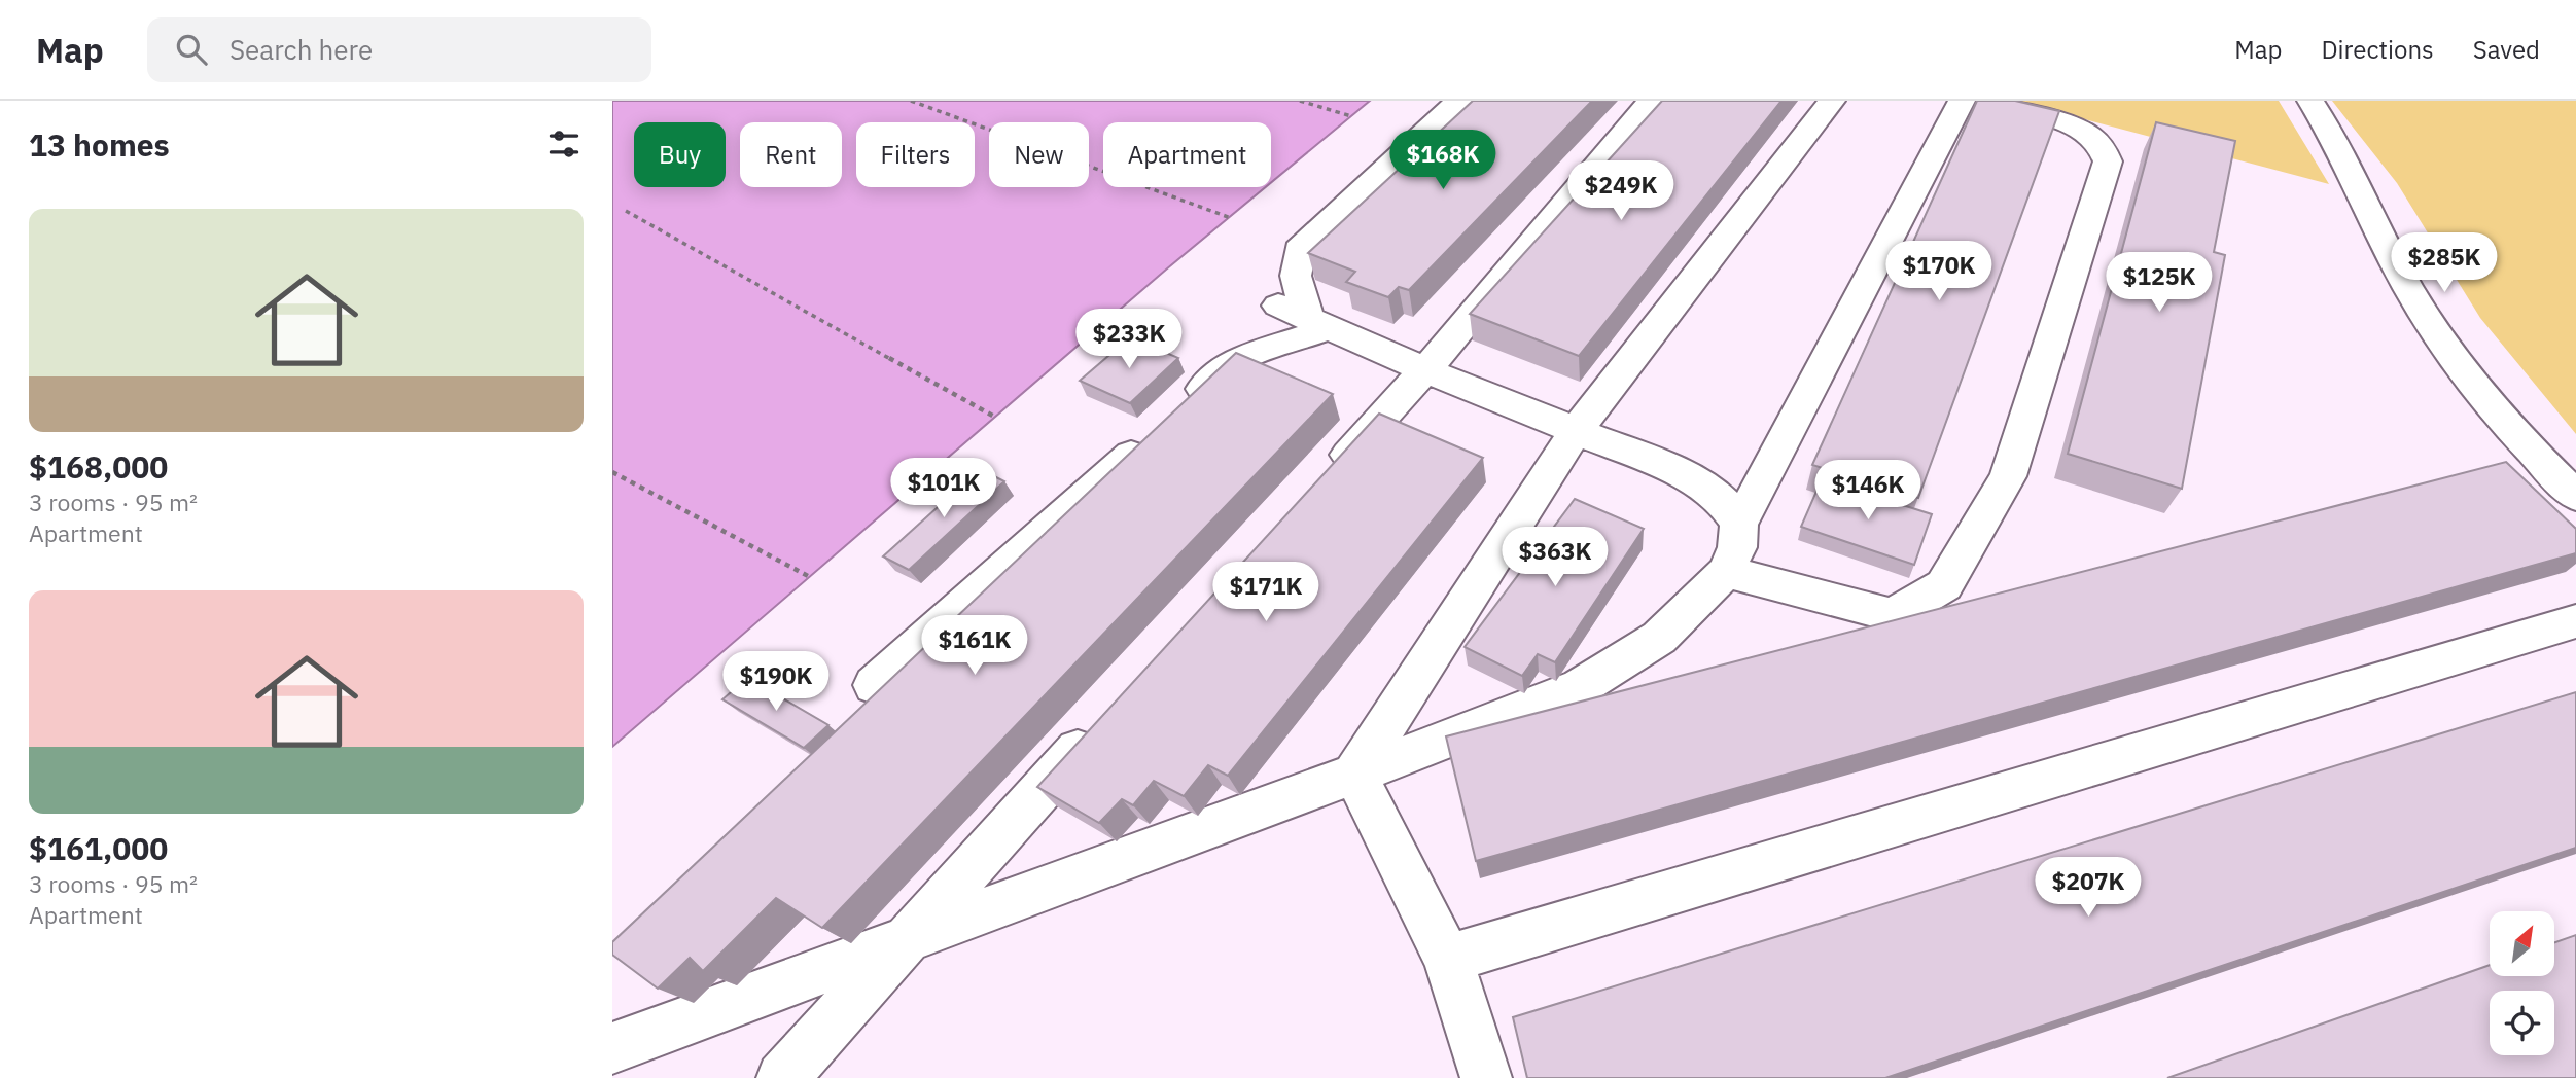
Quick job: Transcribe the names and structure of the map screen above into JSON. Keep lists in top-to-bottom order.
{
  "north": "top right",
  "page": {
    "header": "Map",
    "search": "Search here",
    "nav": ["Map", "Directions", "Saved"],
    "heading": "13 homes",
    "chip": [
      "Buy",
      "Rent",
      "Filters",
      "New",
      "Apartment"
    ],
    "price": [
      "$168K",
      "$249K",
      "$285K",
      "$170K",
      "$125K",
      "$233K",
      "$101K",
      "$146K",
      "$363K",
      "$171K",
      "$161K",
      "$190K",
      "$207K"
    ],
    "list": [
      {
        "name": "$168,000",
        "note": "3 rooms · 95 m² · Apartment"
      },
      {
        "name": "$161,000",
        "note": "3 rooms · 95 m² · Apartment"
      }
    ]
  }
}
